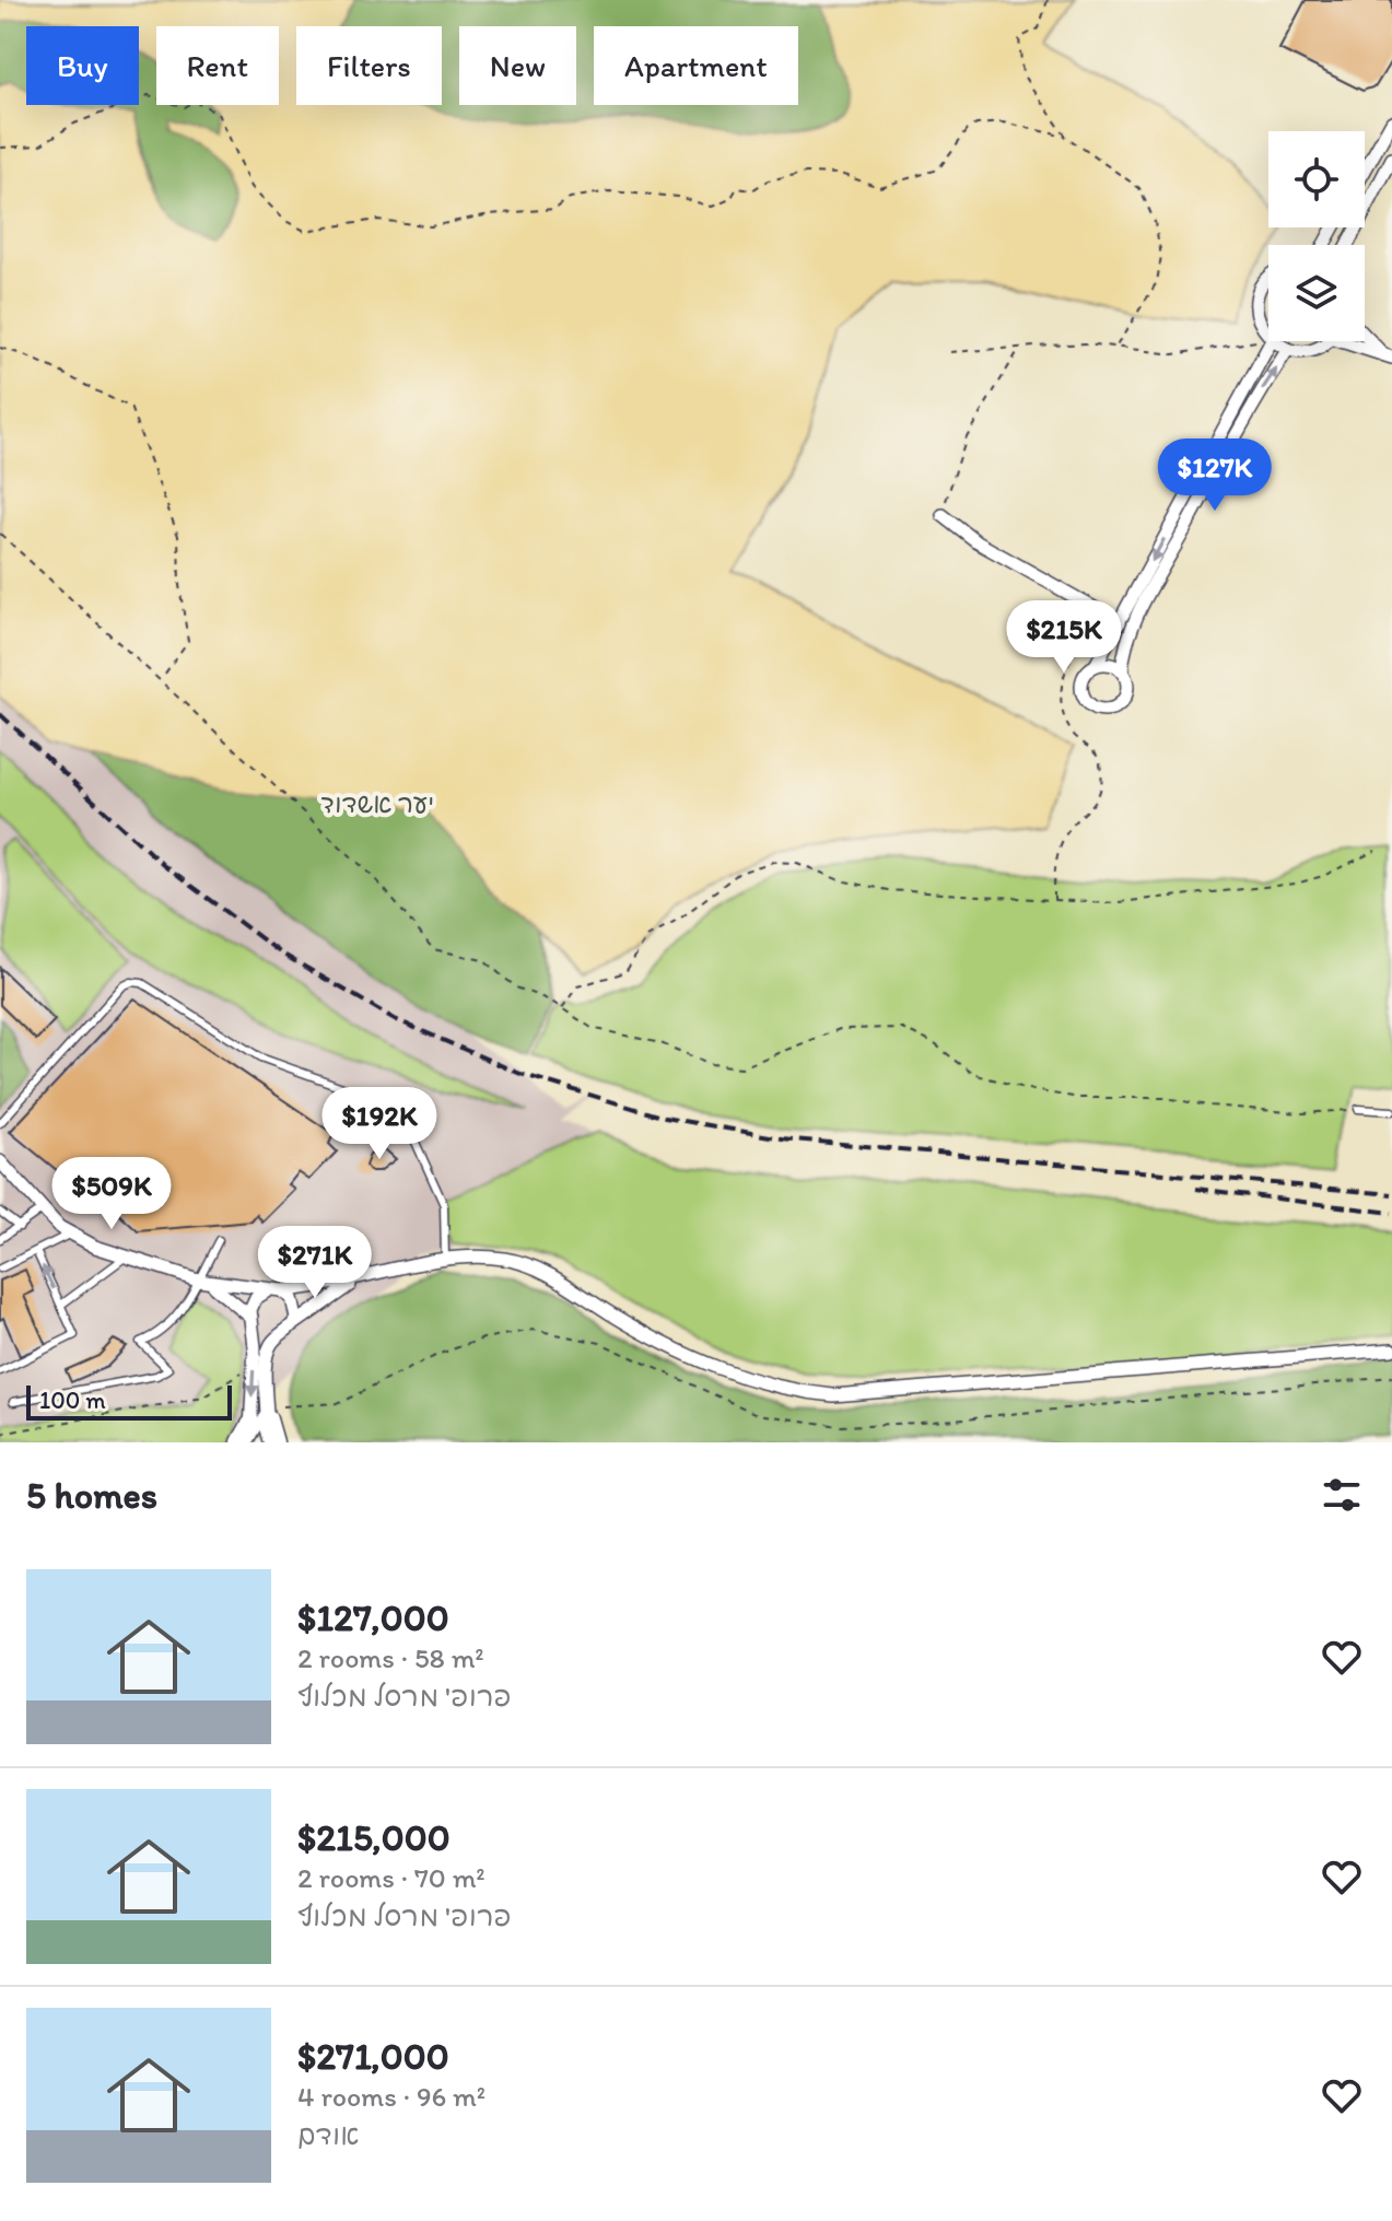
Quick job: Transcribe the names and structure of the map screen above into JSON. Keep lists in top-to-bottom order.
{
  "parks": ["יער אשדוד"],
  "scale_bar": "100 m",
  "page": {
    "chip": [
      "Buy",
      "Rent",
      "Filters",
      "New",
      "Apartment"
    ],
    "price": [
      "$127K",
      "$215K",
      "$192K",
      "$509K",
      "$271K"
    ],
    "scale": "100 m",
    "heading": "5 homes",
    "list": [
      {
        "name": "$127,000",
        "note": "2 rooms · 58 m² · פרופ' מרסל מכלוף"
      },
      {
        "name": "$215,000",
        "note": "2 rooms · 70 m² · פרופ' מרסל מכלוף"
      },
      {
        "name": "$271,000",
        "note": "4 rooms · 96 m² · אודם"
      }
    ]
  }
}
